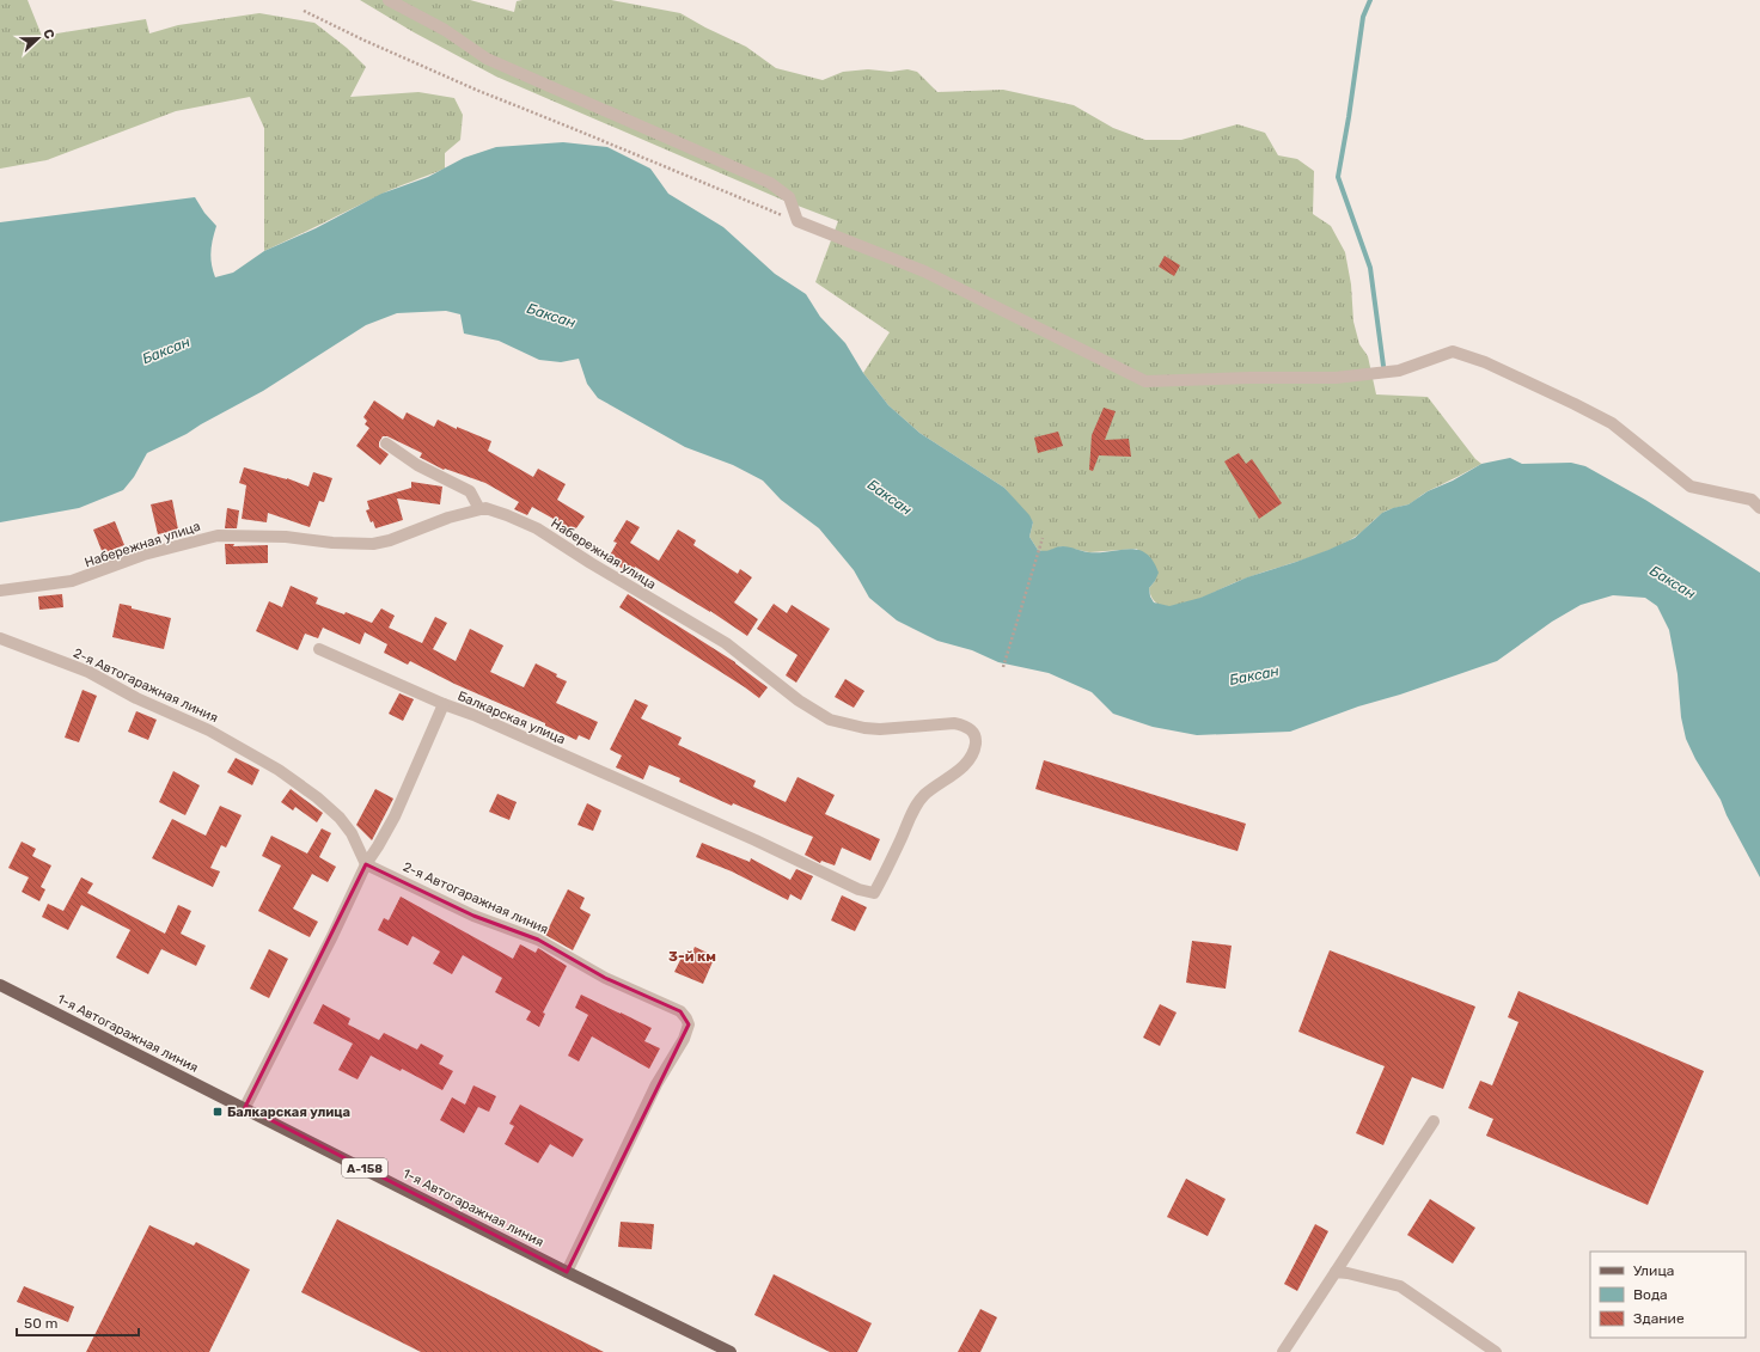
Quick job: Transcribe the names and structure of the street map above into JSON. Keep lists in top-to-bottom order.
{
  "streets": {
    "main road": ["1-я Автогаражная линия", "А-158"],
    "street": ["Набережная улица", "2-я Автогаражная линия", "Балкарская улица"]
  },
  "crossings": [
    ["Набережная улица", "Балкарская улица"],
    ["2-я Автогаражная линия", "Балкарская улица"],
    ["2-я Автогаражная линия", "1-я Автогаражная линия"],
    ["Балкарская улица", "1-я Автогаражная линия"]
  ],
  "districts": ["3-й км"],
  "water": ["Баксан"],
  "places": {
    "transit": ["Балкарская улица"]
  },
  "legend": ["Улица", "Вода", "Здание"],
  "scale_bar": "50 m",
  "north": "right"
}
